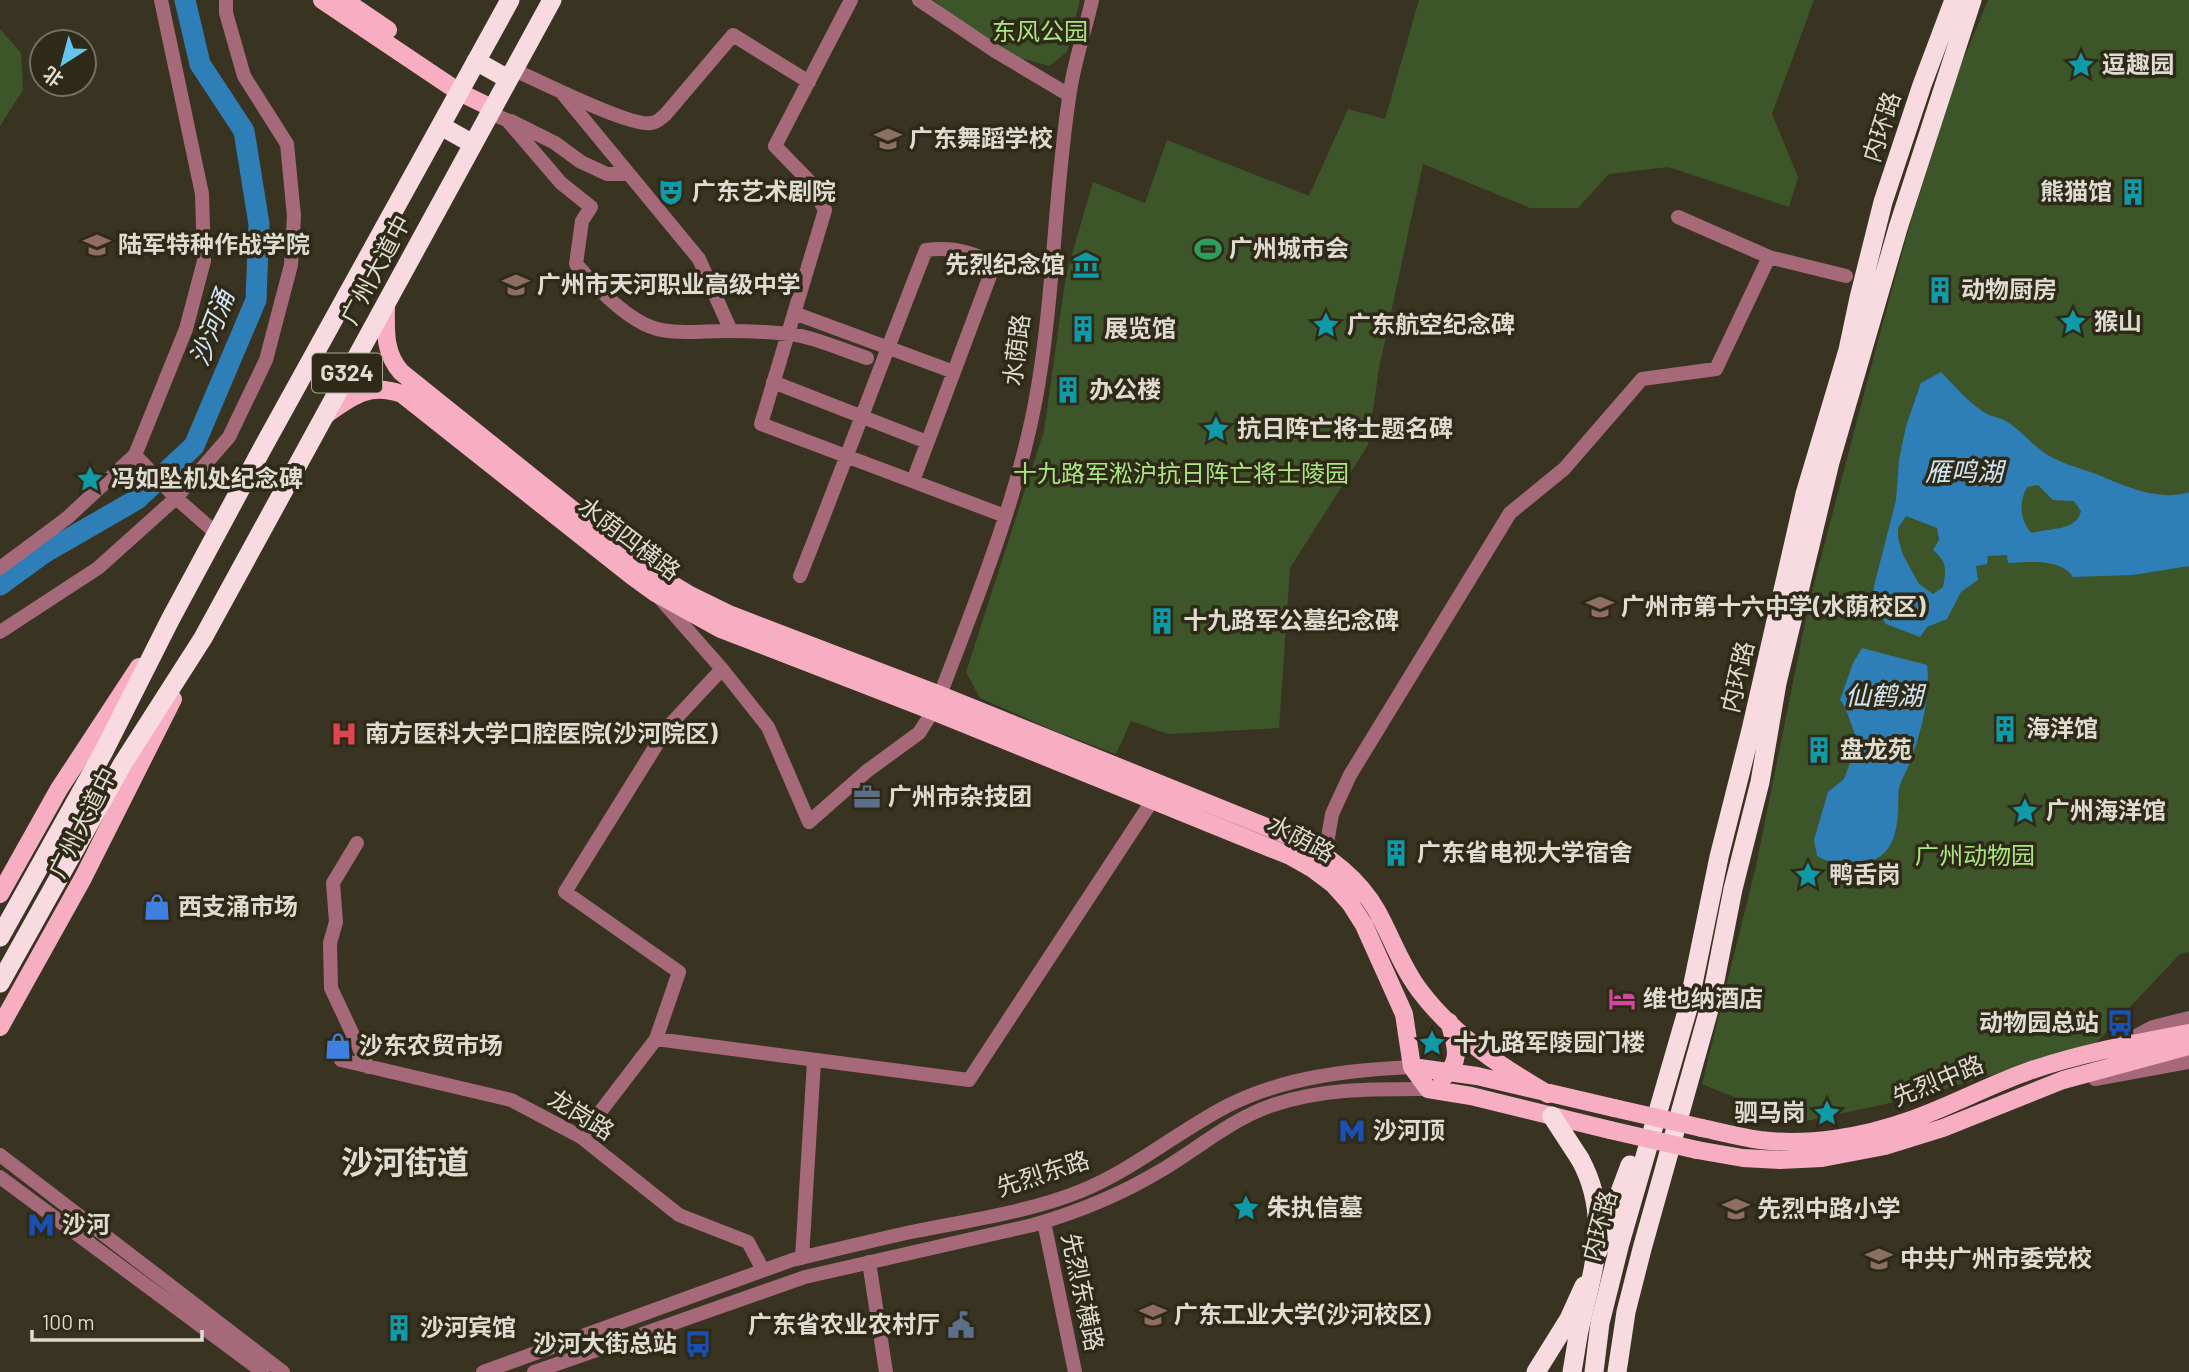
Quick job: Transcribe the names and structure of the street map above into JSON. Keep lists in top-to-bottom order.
{
  "streets": {
    "highway": ["内环路", "广州大道中", "G324"],
    "main road": [
      "水荫路",
      "水荫四横路",
      "先烈中路",
      "先烈东路"
    ],
    "street": ["龙岗路", "先烈东横路"]
  },
  "crossings": [
    ["广州大道中", "水荫四横路"],
    ["水荫路", "水荫四横路"],
    ["水荫路", "先烈东路"],
    ["先烈中路", "先烈东路"],
    ["龙岗路", "先烈东路"],
    ["先烈东路", "先烈东横路"]
  ],
  "districts": ["沙河街道"],
  "water": ["沙河涌", "雁鸣湖", "仙鹤湖"],
  "parks": ["东风公园", "十九路军淞沪抗日阵亡将士陵园", "广州动物园"],
  "places": {
    "place": [
      "逗趣园",
      "猴山",
      "广东航空纪念碑",
      "抗日阵亡将士题名碑",
      "冯如坠机处纪念碑",
      "广州海洋馆",
      "鸭舌岗",
      "十九路军陵园门楼",
      "驷马岗",
      "朱执信墓"
    ],
    "school or university": [
      "广东舞蹈学校",
      "陆军特种作战学院",
      "广州市天河职业高级中学",
      "广州市第十六中学(水荫校区)",
      "先烈中路小学",
      "中共广州市委党校",
      "广东工业大学(沙河校区)"
    ],
    "theatre": ["广东艺术剧院"],
    "building": [
      "熊猫馆",
      "动物厨房",
      "展览馆",
      "办公楼",
      "十九路军公墓纪念碑",
      "海洋馆",
      "盘龙苑",
      "广东省电视大学宿舍",
      "沙河宾馆"
    ],
    "sports": ["广州城市会"],
    "museum": ["先烈纪念馆"],
    "hospital": ["南方医科大学口腔医院(沙河院区)"],
    "office": ["广州市杂技团"],
    "shop": ["西支涌市场", "沙东农贸市场"],
    "hotel": ["维也纳酒店"],
    "bus stop": ["动物园总站", "沙河大街总站"],
    "metro station": ["沙河顶", "沙河"],
    "public building": ["广东省农业农村厅"]
  },
  "scale_bar": "100 m",
  "north": "bottom left"
}
